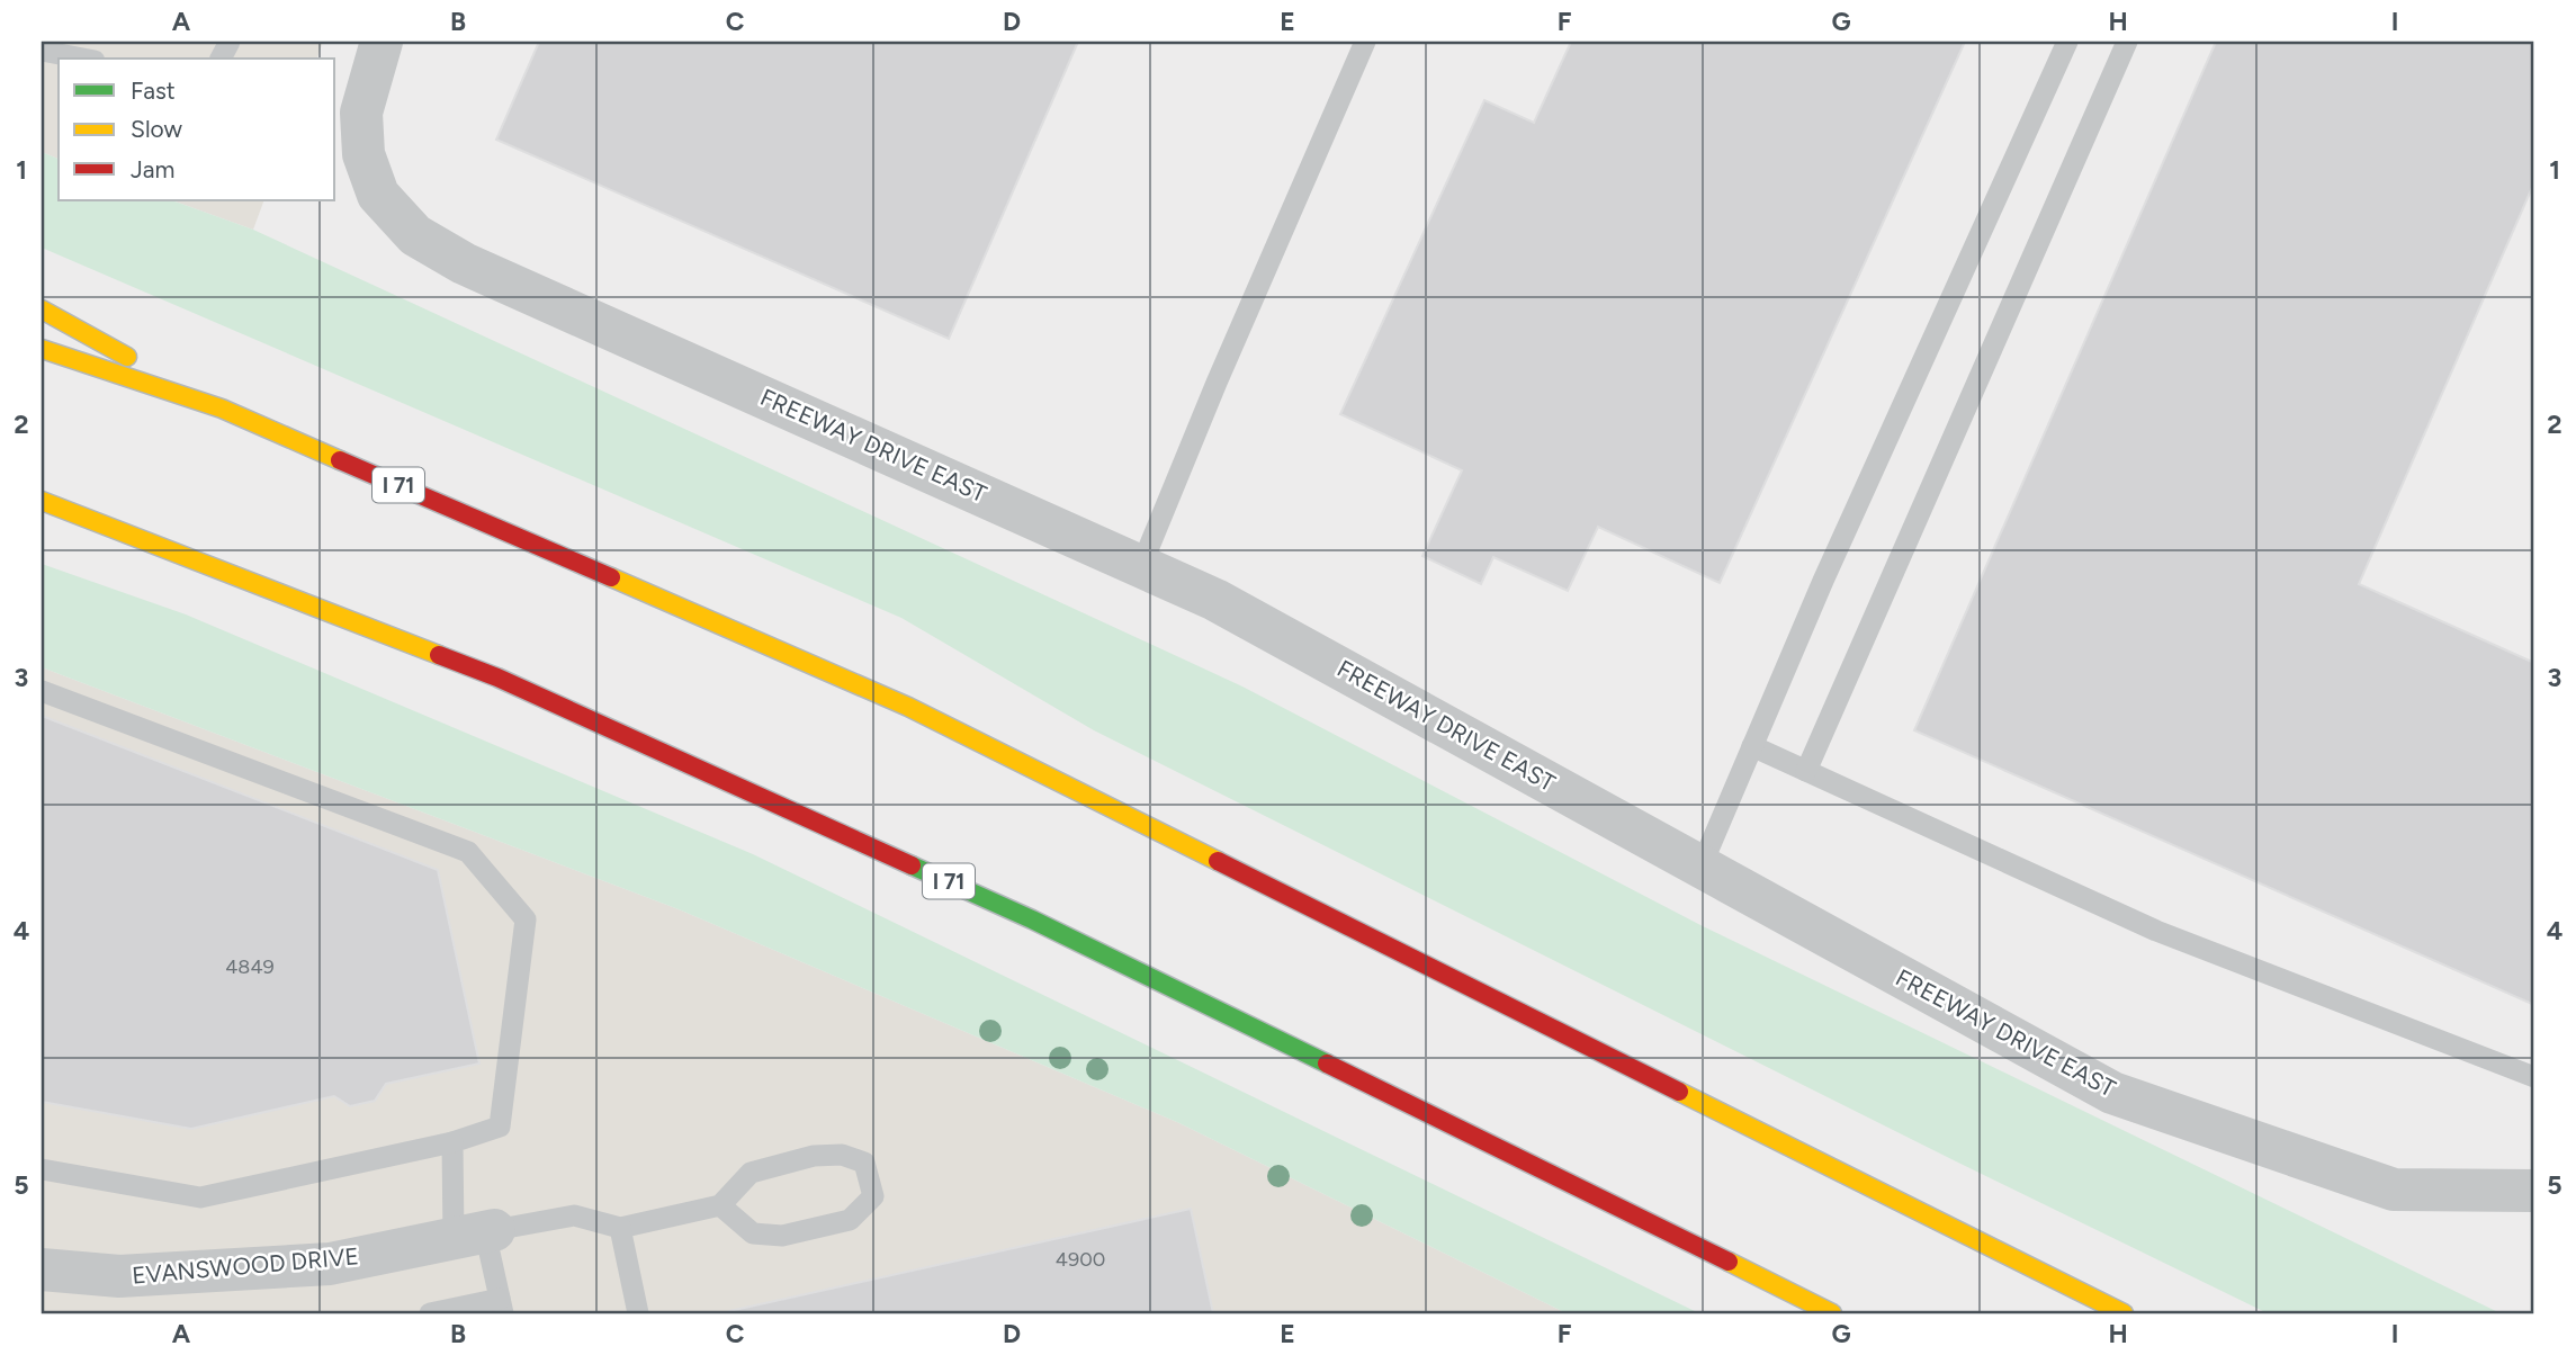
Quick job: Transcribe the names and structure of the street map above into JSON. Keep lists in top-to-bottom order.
{
  "streets": {
    "highway": ["I 71"],
    "street": ["FREEWAY DRIVE EAST", "EVANSWOOD DRIVE"]
  },
  "house_numbers": ["4849", "4900"],
  "legend": ["Fast", "Slow", "Jam"],
  "grid": {
    "columns": [
      "A",
      "B",
      "C",
      "D",
      "E",
      "F",
      "G",
      "H",
      "I"
    ],
    "rows": [
      "1",
      "2",
      "3",
      "4",
      "5"
    ]
  }
}
